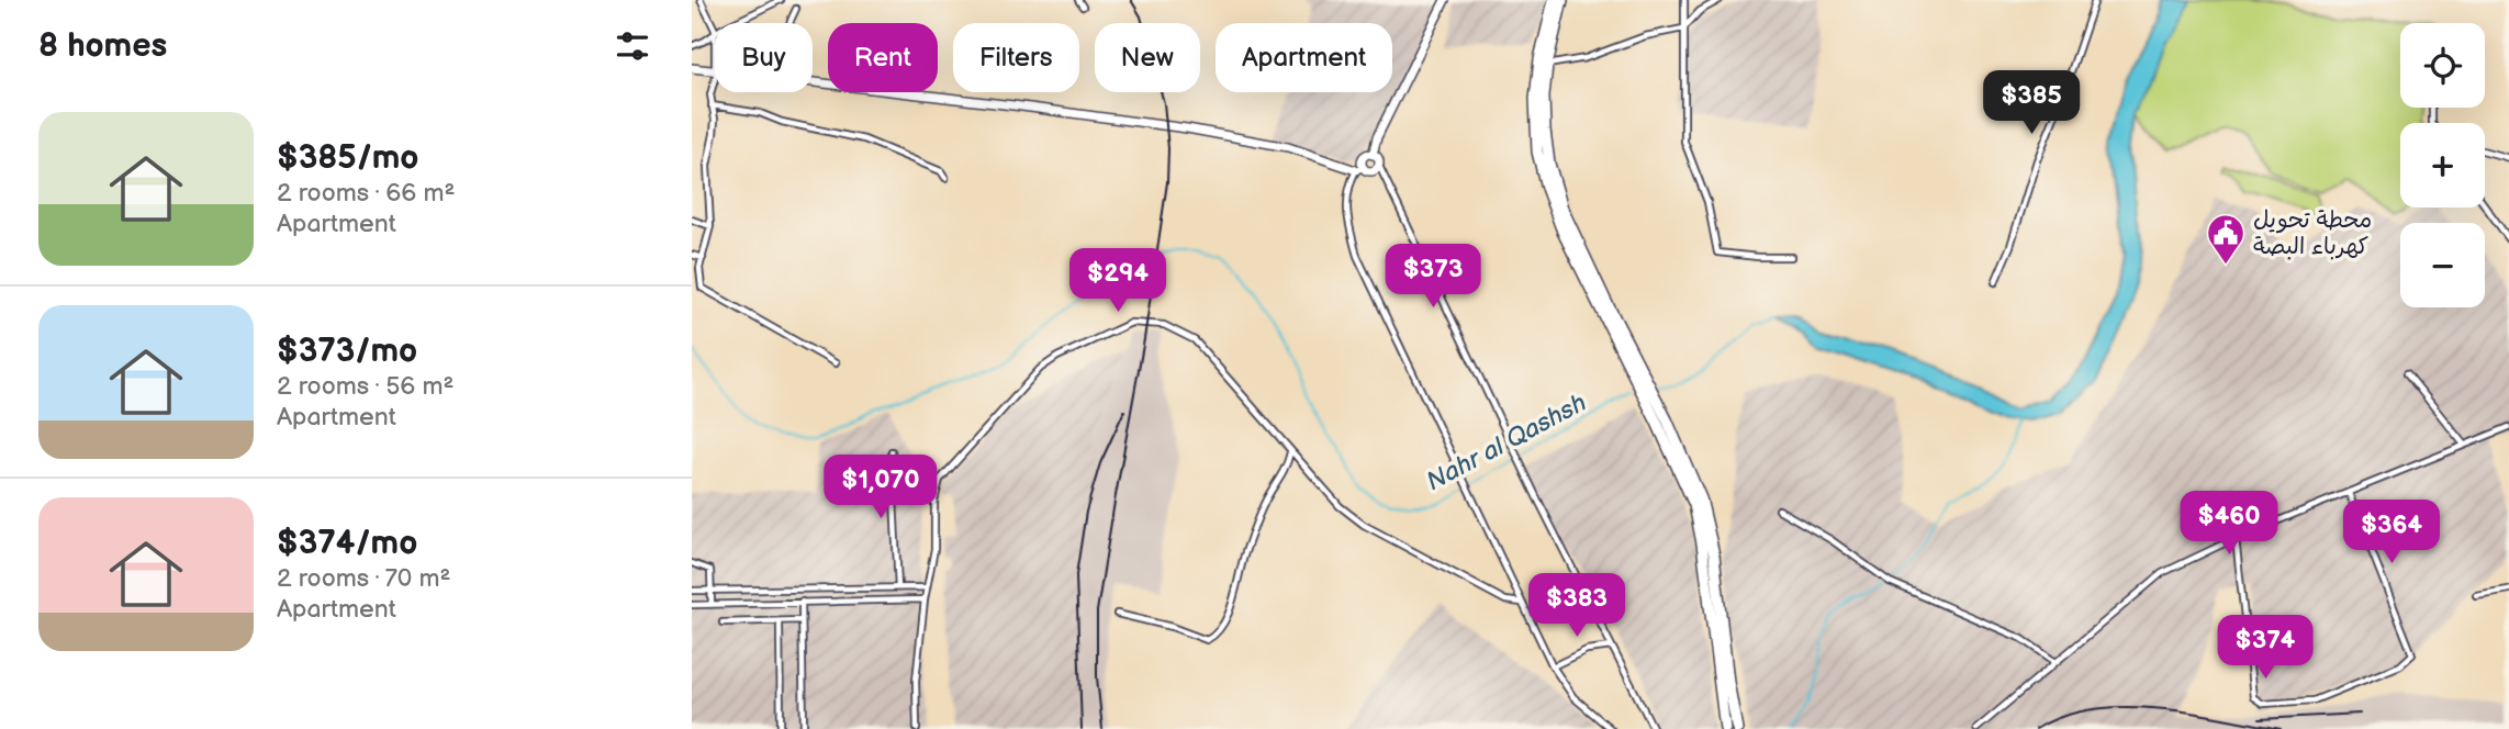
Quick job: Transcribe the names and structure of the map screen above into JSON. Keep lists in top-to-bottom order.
{
  "water": ["Nahr al Qashsh"],
  "places": {
    "public building": ["محطة تحويل كهرباء البصة"]
  },
  "page": {
    "heading": "8 homes",
    "map_buttons": ["+", "−"],
    "chip": [
      "Buy",
      "Rent",
      "Filters",
      "New",
      "Apartment"
    ],
    "price": [
      "$385",
      "$373",
      "$294",
      "$1,070",
      "$460",
      "$364",
      "$383",
      "$374"
    ],
    "list": [
      {
        "name": "$385/mo",
        "note": "2 rooms · 66 m² · Apartment"
      },
      {
        "name": "$373/mo",
        "note": "2 rooms · 56 m² · Apartment"
      },
      {
        "name": "$374/mo",
        "note": "2 rooms · 70 m² · Apartment"
      }
    ]
  }
}
